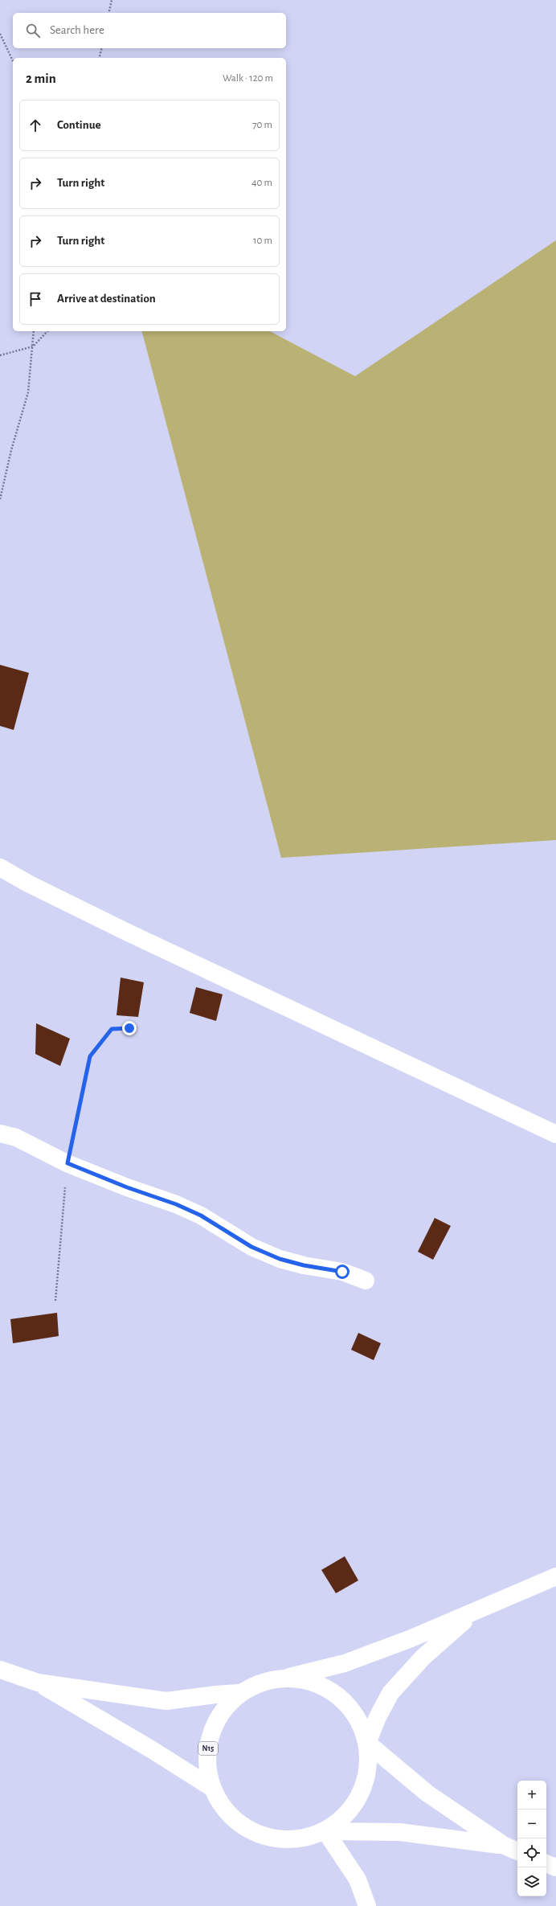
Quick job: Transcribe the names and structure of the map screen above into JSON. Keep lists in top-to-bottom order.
{
  "streets": {
    "main road": ["N15"]
  },
  "page": {
    "search": "Search here",
    "heading": ["2 min", "Walk · 120 m"],
    "list": [
      ["Continue", "70 m"],
      ["Turn right", "40 m"],
      ["Turn right", "10 m"],
      "Arrive at destination"
    ],
    "map_buttons": ["+", "−"]
  }
}
